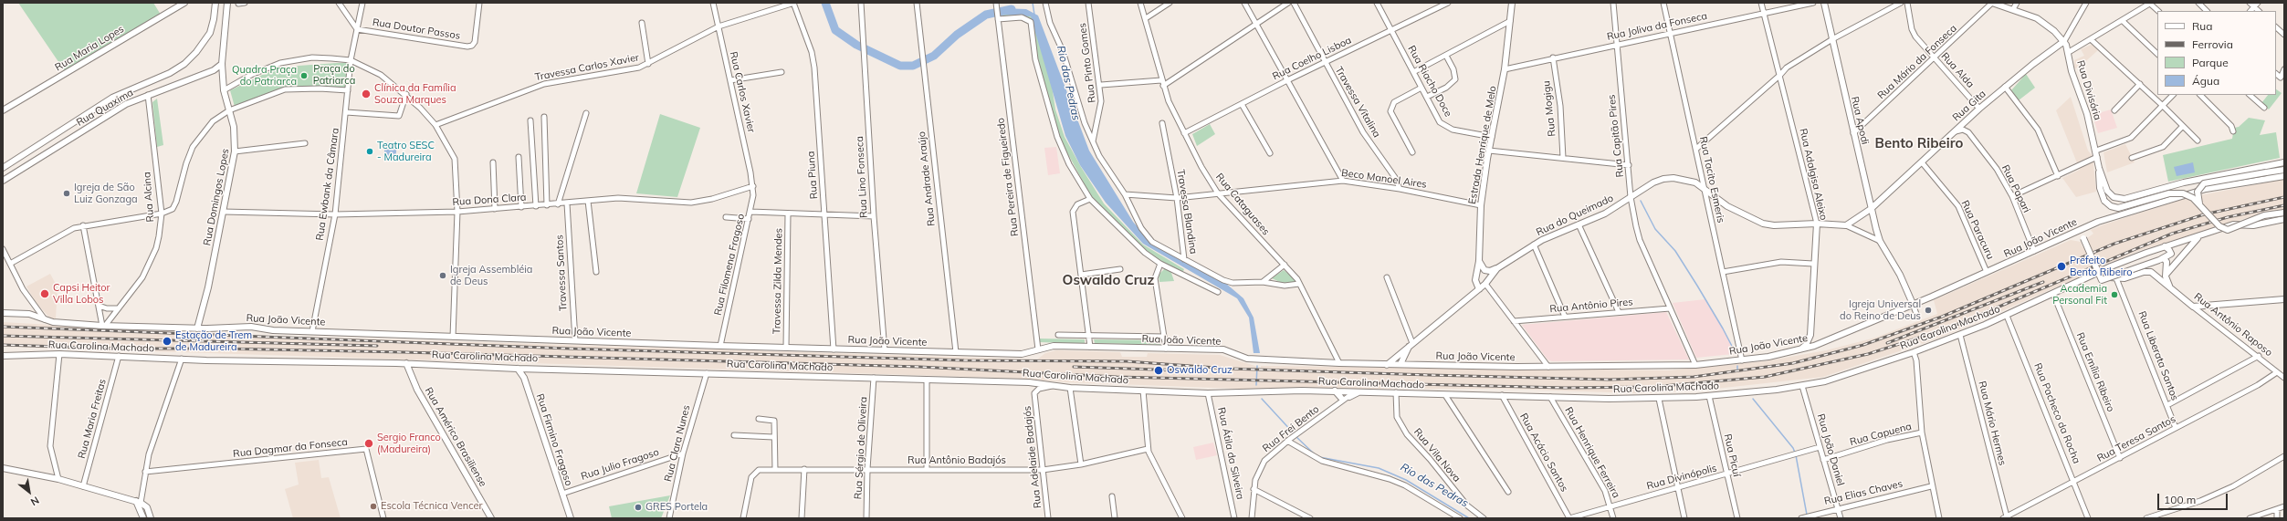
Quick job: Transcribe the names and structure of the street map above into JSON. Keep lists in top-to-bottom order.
{
  "streets": {
    "main road": [
      "Rua Maria Lopes",
      "Rua Divisória",
      "Rua Gita",
      "Rua Quaxima",
      "Rua Apodi",
      "Estrada Henrique de Melo",
      "Rua Adalgisa Aleixo",
      "Rua Domingos Lopes",
      "Rua do Queimado",
      "Rua João Vicente",
      "Rua Antônio Raposo",
      "Rua Carolina Machado",
      "Rua Américo Brasiliense",
      "Rua Firmino Fragoso"
    ],
    "street": [
      "Rua Joliva da Fonseca",
      "Rua Doutor Passos",
      "Rua Coelho Lisboa",
      "Rua Mário da Fonseca",
      "Rua Pinto Gomes",
      "Travessa Carlos Xavier",
      "Rua Alda",
      "Rua Riacho Doce",
      "Rua Carlos Xavier",
      "Travessa Vitalina",
      "Rua Mogigu",
      "Rua Capitão Pires",
      "Rua Piuna",
      "Rua Lino Fonseca",
      "Rua Pereira de Figueiredo",
      "Rua Andrade Araújo",
      "Beco Manoel Aires",
      "Rua Tacito Esmeris",
      "Rua Ewbank da Câmara",
      "Rua Papari",
      "Rua Alcina",
      "Rua Dona Clara",
      "Rua Cataguases",
      "Travessa Blandina",
      "Rua Paracuru",
      "Rua Filomena Fragoso",
      "Travessa Santos",
      "Travessa Zilda Mendes",
      "Rua Antônio Pires",
      "Rua Liberata Santos",
      "Rua Emília Ribeiro",
      "Rua Pacheco da Rocha",
      "Rua Maria Freitas",
      "Rua Mário Hermes",
      "Rua Frei Bento",
      "Rua Capuena",
      "Rua Teresa Santos",
      "Rua Clara Nunes",
      "Rua Dagmar da Fonseca",
      "Rua Sérgio de Oliveira",
      "Rua João Daniel",
      "Rua Acácio Santos",
      "Rua Henrique Ferreira",
      "Rua Átila da Silveira",
      "Rua Vila Nova",
      "Rua Picuí",
      "Rua Adelaide Badajós",
      "Rua Antônio Badajós",
      "Rua Julio Fragoso",
      "Rua Divinópolis",
      "Rua Elias Chaves"
    ]
  },
  "crossings": [
    ["Rua Joliva da Fonseca", "Rua Mogigu"],
    ["Rua Joliva da Fonseca", "Rua Capitão Pires"],
    ["Rua Joliva da Fonseca", "Estrada Henrique de Melo"],
    ["Rua Joliva da Fonseca", "Rua Adalgisa Aleixo"],
    ["Rua Joliva da Fonseca", "Rua Tacito Esmeris"],
    ["Rua Doutor Passos", "Rua Ewbank da Câmara"],
    ["Rua Coelho Lisboa", "Rua Riacho Doce"],
    ["Rua Coelho Lisboa", "Travessa Vitalina"],
    ["Rua Coelho Lisboa", "Rua Cataguases"],
    ["Rua Mário da Fonseca", "Rua Alda"],
    ["Rua Mário da Fonseca", "Rua Apodi"],
    ["Travessa Carlos Xavier", "Rua Carlos Xavier"],
    ["Travessa Carlos Xavier", "Rua Piuna"],
    ["Rua Alda", "Rua Gita"],
    ["Rua Riacho Doce", "Estrada Henrique de Melo"],
    ["Rua Divisória", "Rua Gita"],
    ["Rua Carlos Xavier", "Rua Dona Clara"],
    ["Rua Carlos Xavier", "Rua Filomena Fragoso"],
    ["Travessa Vitalina", "Beco Manoel Aires"],
    ["Rua Gita", "Rua Apodi"],
    ["Rua Gita", "Rua Papari"],
    ["Rua Gita", "Rua Paracuru"],
    ["Rua Quaxima", "Rua Alcina"],
    ["Rua Quaxima", "Rua Domingos Lopes"],
    ["Rua Capitão Pires", "Rua do Queimado"],
    ["Rua Capitão Pires", "Rua João Vicente"],
    ["Rua Capitão Pires", "Rua Antônio Pires"],
    ["Estrada Henrique de Melo", "Beco Manoel Aires"],
    ["Estrada Henrique de Melo", "Rua do Queimado"],
    ["Rua Adalgisa Aleixo", "Rua do Queimado"],
    ["Rua Piuna", "Rua João Vicente"],
    ["Rua Lino Fonseca", "Rua João Vicente"],
    ["Rua Pereira de Figueiredo", "Rua João Vicente"],
    ["Rua Andrade Araújo", "Rua João Vicente"],
    ["Beco Manoel Aires", "Rua Cataguases"],
    ["Beco Manoel Aires", "Travessa Blandina"],
    ["Rua Tacito Esmeris", "Rua do Queimado"],
    ["Rua Tacito Esmeris", "Rua João Vicente"],
    ["Rua Ewbank da Câmara", "Rua Dona Clara"],
    ["Rua Ewbank da Câmara", "Rua João Vicente"],
    ["Rua Papari", "Rua João Vicente"],
    ["Rua Alcina", "Rua João Vicente"],
    ["Rua Domingos Lopes", "Rua Dona Clara"],
    ["Rua Domingos Lopes", "Rua João Vicente"],
    ["Rua Dona Clara", "Rua Filomena Fragoso"],
    ["Rua Dona Clara", "Travessa Santos"],
    ["Rua Cataguases", "Travessa Blandina"],
    ["Rua Cataguases", "Rua João Vicente"],
    ["Rua Paracuru", "Rua João Vicente"],
    ["Rua João Vicente", "Rua Filomena Fragoso"],
    ["Rua João Vicente", "Travessa Santos"],
    ["Rua João Vicente", "Travessa Zilda Mendes"],
    ["Rua Antônio Raposo", "Rua Carolina Machado"],
    ["Rua Antônio Raposo", "Rua Liberata Santos"],
    ["Rua Antônio Raposo", "Rua Teresa Santos"],
    ["Rua Carolina Machado", "Rua Emília Ribeiro"],
    ["Rua Carolina Machado", "Rua Pacheco da Rocha"],
    ["Rua Carolina Machado", "Rua Maria Freitas"],
    ["Rua Carolina Machado", "Rua Mário Hermes"],
    ["Rua Carolina Machado", "Rua Frei Bento"],
    ["Rua Carolina Machado", "Rua Américo Brasiliense"],
    ["Rua Carolina Machado", "Rua Firmino Fragoso"],
    ["Rua Carolina Machado", "Rua Clara Nunes"],
    ["Rua Carolina Machado", "Rua Sérgio de Oliveira"],
    ["Rua Carolina Machado", "Rua João Daniel"],
    ["Rua Carolina Machado", "Rua Acácio Santos"],
    ["Rua Carolina Machado", "Rua Henrique Ferreira"],
    ["Rua Carolina Machado", "Rua Átila da Silveira"],
    ["Rua Carolina Machado", "Rua Vila Nova"],
    ["Rua Carolina Machado", "Rua Picuí"],
    ["Rua Carolina Machado", "Rua Adelaide Badajós"],
    ["Rua Liberata Santos", "Rua Teresa Santos"],
    ["Rua Emília Ribeiro", "Rua Teresa Santos"],
    ["Rua Pacheco da Rocha", "Rua Teresa Santos"],
    ["Rua Mário Hermes", "Rua Teresa Santos"],
    ["Rua Capuena", "Rua João Daniel"],
    ["Rua Firmino Fragoso", "Rua Julio Fragoso"],
    ["Rua Clara Nunes", "Rua Julio Fragoso"],
    ["Rua Sérgio de Oliveira", "Rua Antônio Badajós"],
    ["Rua João Daniel", "Rua Divinópolis"],
    ["Rua João Daniel", "Rua Elias Chaves"],
    ["Rua Acácio Santos", "Rua Divinópolis"],
    ["Rua Henrique Ferreira", "Rua Divinópolis"],
    ["Rua Picuí", "Rua Divinópolis"],
    ["Rua Adelaide Badajós", "Rua Antônio Badajós"]
  ],
  "districts": ["Bento Ribeiro", "Oswaldo Cruz"],
  "water": ["Rio das Pedras"],
  "parks": ["Praça do Patriarca"],
  "places": [
    "Quadra Praça do Patriarca",
    "Clínica da Família Souza Marques",
    "Teatro SESC - Madureira",
    "Igreja de São Luiz Gonzaga",
    "Prefeito Bento Ribeiro",
    "Igreja Assembléia de Deus",
    "Capsi Heitor Villa Lobos",
    "Academia Personal Fit",
    "Igreja Universal do Reino de Deus",
    "Estação de Trem de Madureira",
    "Oswaldo Cruz",
    "Sergio Franco (Madureira)",
    "Escola Técnica Vencer",
    "GRES Portela"
  ],
  "legend": [
    "Rua",
    "Ferrovia",
    "Parque",
    "Água"
  ],
  "scale_bar": "100 m",
  "north": "bottom right"
}
